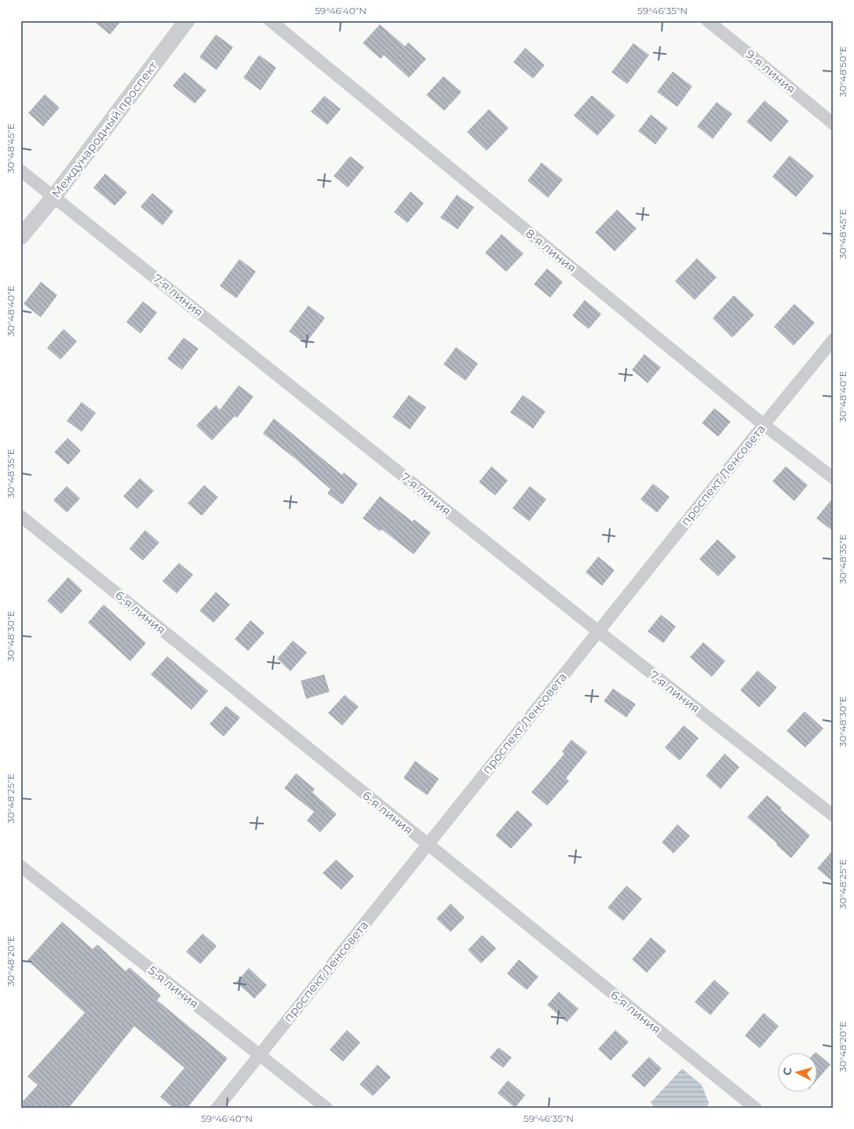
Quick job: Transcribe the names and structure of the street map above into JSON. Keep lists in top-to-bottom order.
{
  "streets": {
    "street": [
      "9-я линия",
      "Международный проспект",
      "8-я линия",
      "7-я линия",
      "проспект Ленсовета",
      "6-я линия",
      "5-я линия"
    ]
  },
  "crossings": [
    ["Международный проспект", "7-я линия"],
    ["8-я линия", "проспект Ленсовета"],
    ["7-я линия", "проспект Ленсовета"],
    ["проспект Ленсовета", "6-я линия"],
    ["проспект Ленсовета", "5-я линия"]
  ],
  "north": "left",
  "coordinates": [
    "59°46'40\"N",
    "59°46'35\"N",
    "30°48'50\"E",
    "30°48'45\"E",
    "30°48'40\"E",
    "30°48'35\"E",
    "30°48'30\"E",
    "30°48'25\"E",
    "30°48'20\"E"
  ]
}
